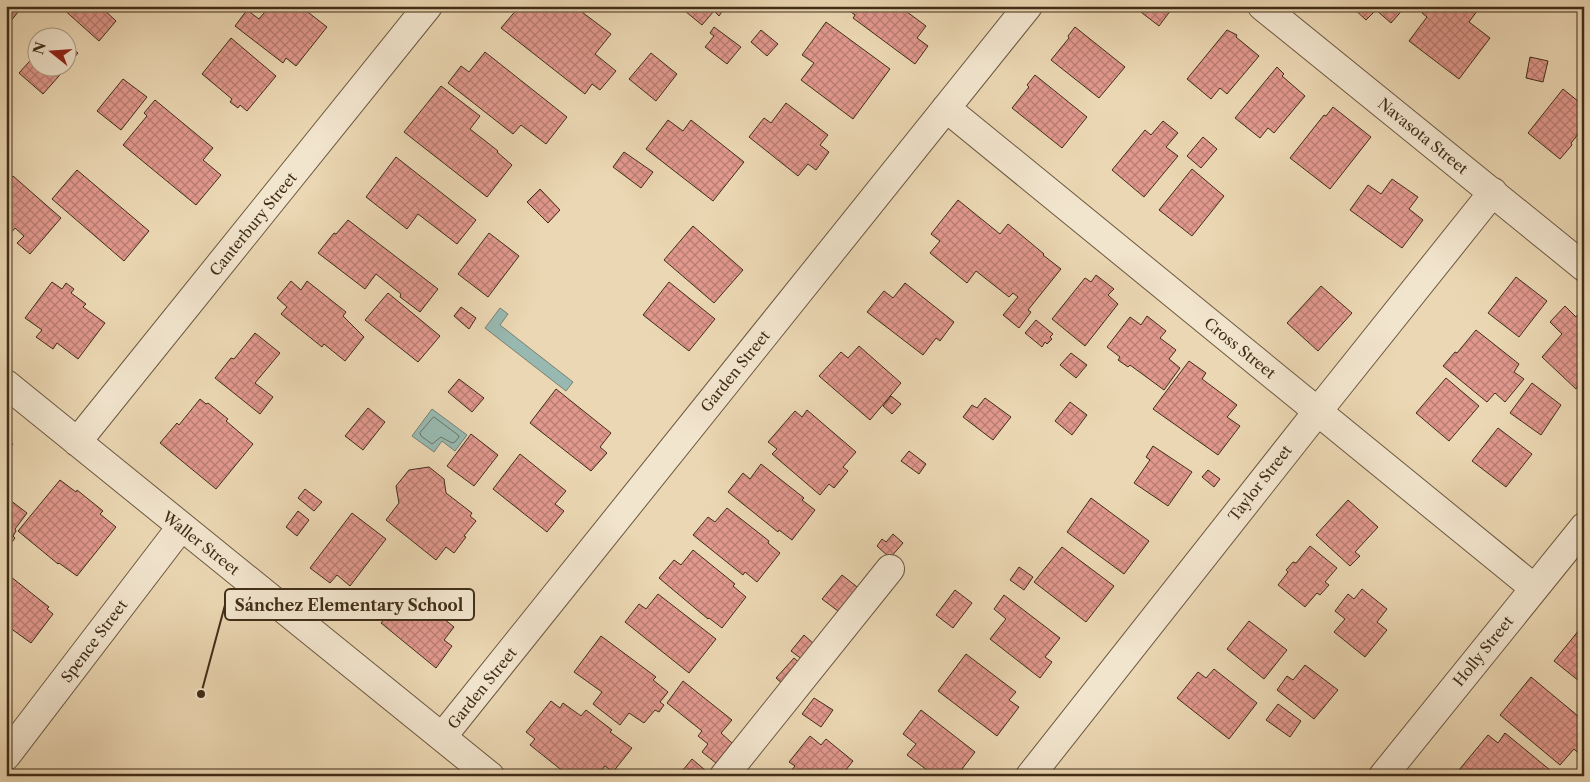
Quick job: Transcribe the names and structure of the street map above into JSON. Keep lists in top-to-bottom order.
{
  "streets": {
    "street": [
      "Navasota Street",
      "Canterbury Street",
      "Cross Street",
      "Garden Street",
      "Taylor Street",
      "Waller Street",
      "Spence Street",
      "Holly Street"
    ]
  },
  "crossings": [
    ["Navasota Street", "Taylor Street"],
    ["Canterbury Street", "Waller Street"],
    ["Cross Street", "Garden Street"],
    ["Cross Street", "Taylor Street"],
    ["Cross Street", "Holly Street"],
    ["Garden Street", "Waller Street"],
    ["Waller Street", "Spence Street"]
  ],
  "places": ["Sánchez Elementary School"],
  "north": "left"
}
